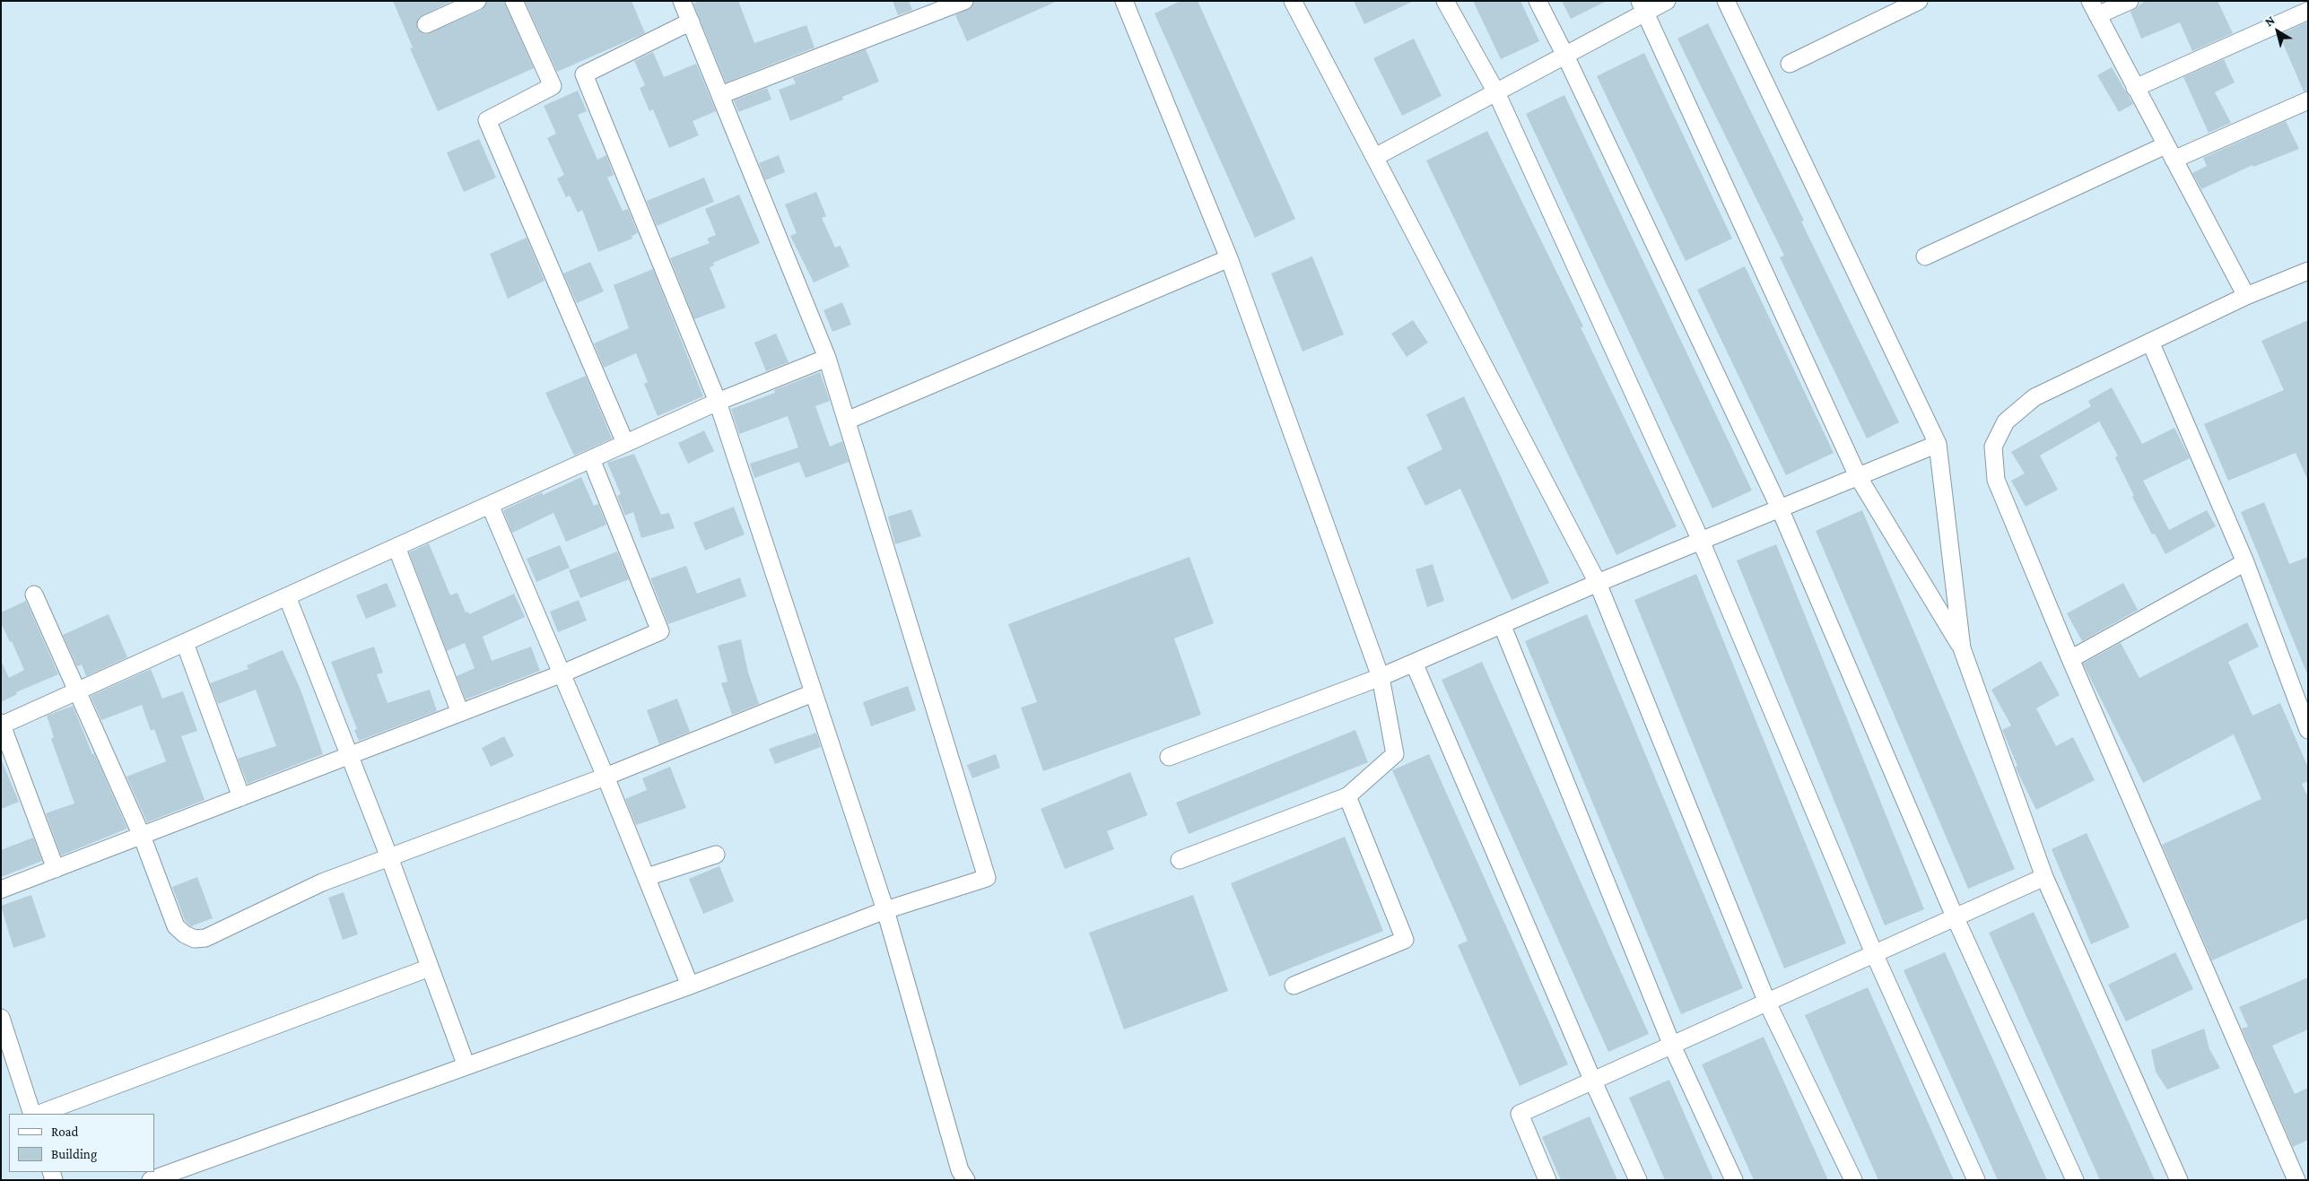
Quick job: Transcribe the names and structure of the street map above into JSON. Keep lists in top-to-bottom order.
{
  "legend": ["Road", "Building"],
  "north": "top left"
}
